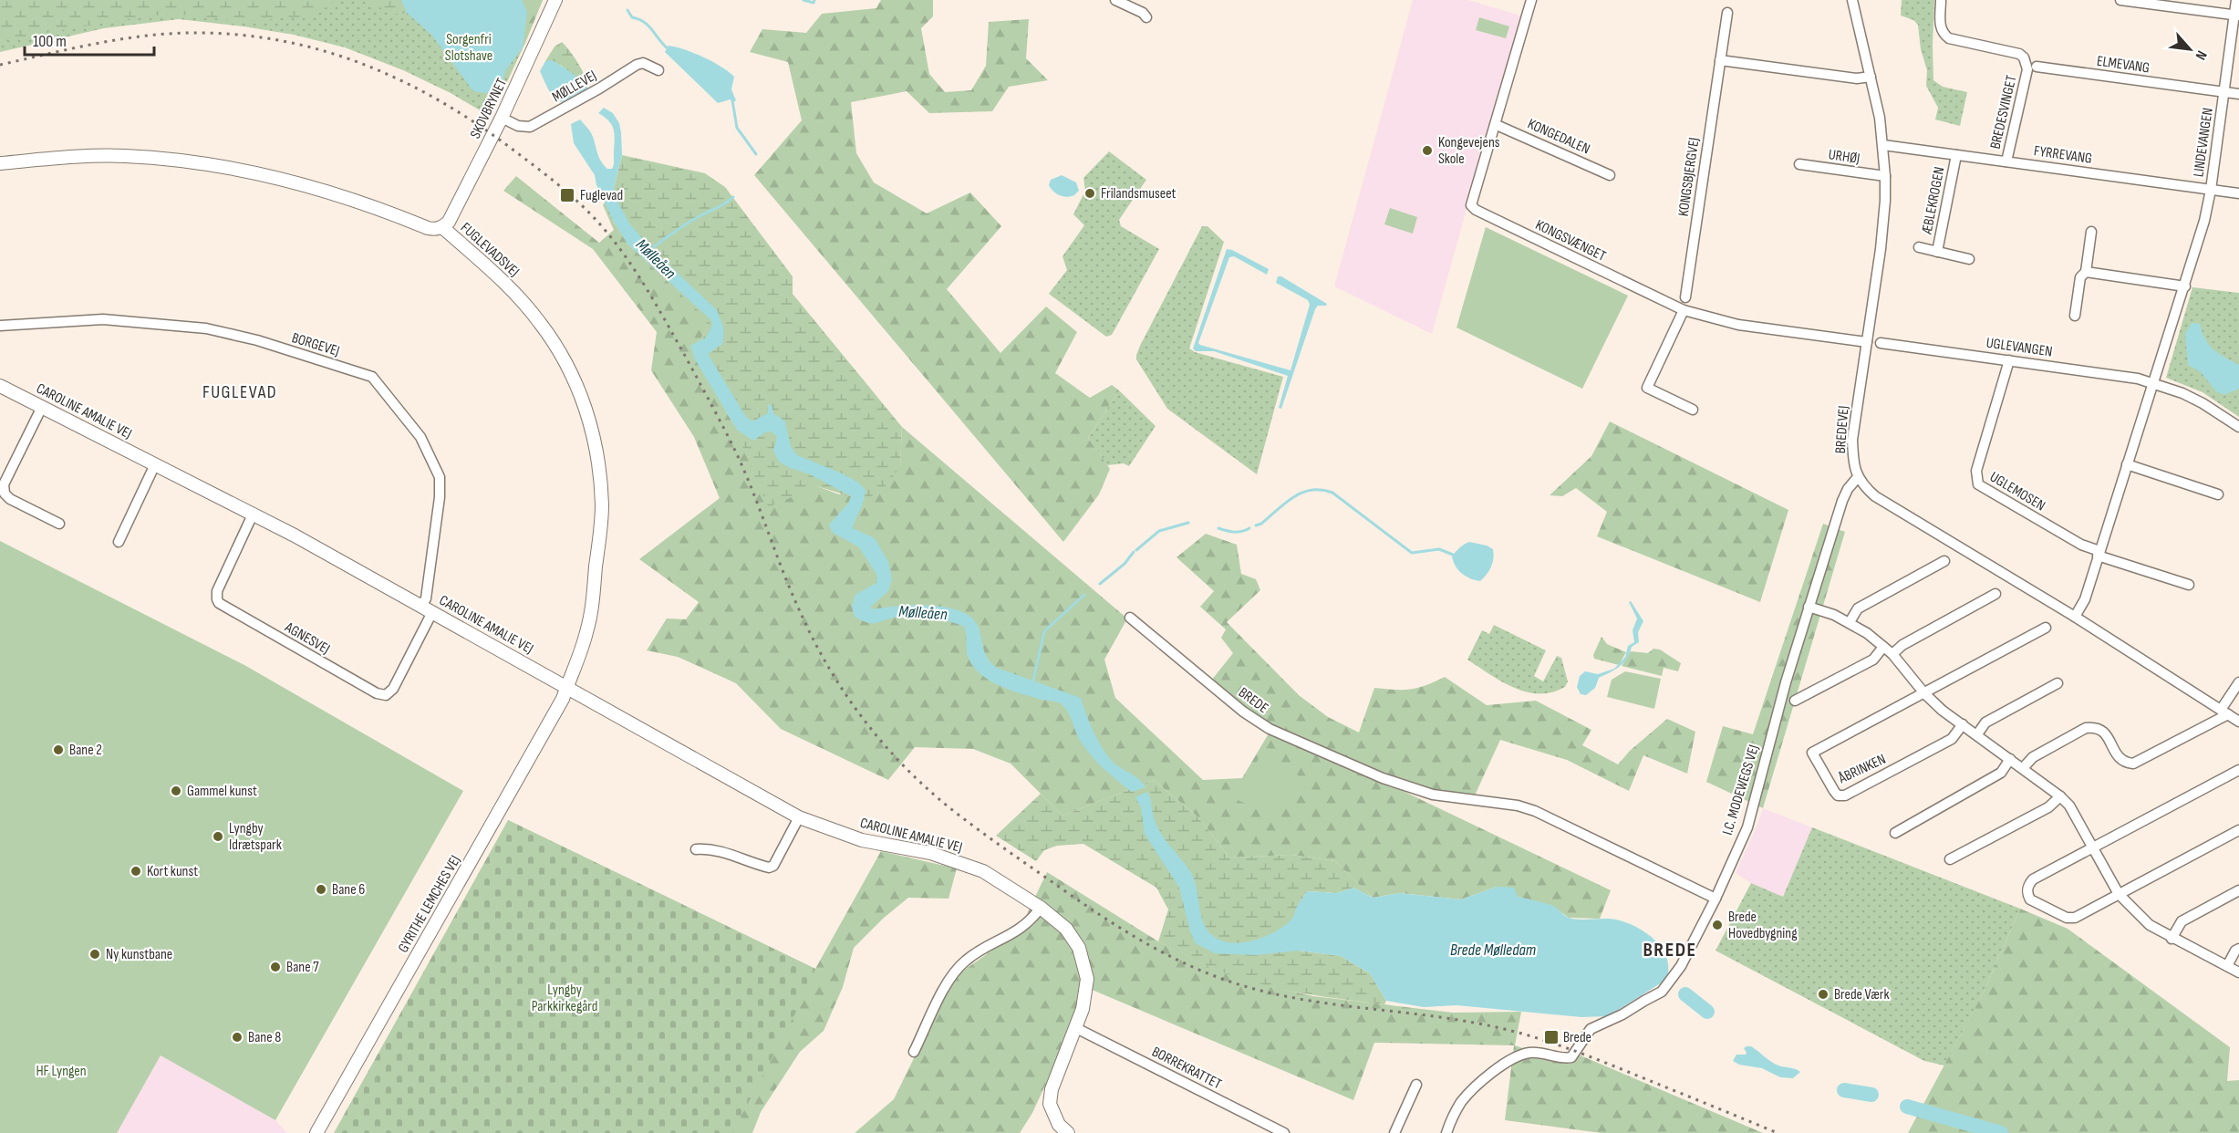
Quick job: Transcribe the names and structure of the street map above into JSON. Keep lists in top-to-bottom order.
{
  "streets": {
    "street": [
      "ELMEVANG",
      "MØLLEVEJ",
      "SKOVBRYNET",
      "BREDESVINGET",
      "KONGEDALEN",
      "LINDEVANGEN",
      "FYRREVANG",
      "URHØJ",
      "KONGSBJERGVEJ",
      "ÆBLEKROGEN",
      "KONGSVÆNGET",
      "FUGLEVADSVEJ",
      "BORGEVEJ",
      "UGLEVANGEN",
      "CAROLINE AMALIE VEJ",
      "BREDEVEJ",
      "UGLEMOSEN",
      "AGNESVEJ",
      "BREDE",
      "ÅBRINKEN",
      "I.C. MODEWEGS VEJ",
      "GYRITHE LEMCHES VEJ",
      "BORREKRATTET"
    ]
  },
  "crossings": [
    ["ELMEVANG", "LINDEVANGEN"],
    ["MØLLEVEJ", "SKOVBRYNET"],
    ["SKOVBRYNET", "FUGLEVADSVEJ"],
    ["BREDESVINGET", "FYRREVANG"],
    ["KONGEDALEN", "KONGSVÆNGET"],
    ["LINDEVANGEN", "FYRREVANG"],
    ["LINDEVANGEN", "UGLEVANGEN"],
    ["LINDEVANGEN", "UGLEMOSEN"],
    ["FYRREVANG", "ÆBLEKROGEN"],
    ["FYRREVANG", "BREDEVEJ"],
    ["URHØJ", "BREDEVEJ"],
    ["KONGSVÆNGET", "BREDEVEJ"],
    ["FUGLEVADSVEJ", "CAROLINE AMALIE VEJ"],
    ["FUGLEVADSVEJ", "GYRITHE LEMCHES VEJ"],
    ["BORGEVEJ", "CAROLINE AMALIE VEJ"],
    ["BORGEVEJ", "AGNESVEJ"],
    ["UGLEVANGEN", "UGLEMOSEN"],
    ["CAROLINE AMALIE VEJ", "AGNESVEJ"],
    ["CAROLINE AMALIE VEJ", "GYRITHE LEMCHES VEJ"],
    ["CAROLINE AMALIE VEJ", "BORREKRATTET"],
    ["BREDEVEJ", "I.C. MODEWEGS VEJ"],
    ["BREDE", "I.C. MODEWEGS VEJ"]
  ],
  "districts": ["FUGLEVAD", "BREDE"],
  "water": ["Mølleåen", "Brede Mølledam"],
  "parks": ["Sorgenfri Slotshave", "Lyngby Parkkirkegård", "HF Lyngen"],
  "places": {
    "other": [
      "Kongevejens Skole",
      "Frilandsmuseet",
      "Bane 2",
      "Gammel kunst",
      "Lyngby Idrætspark",
      "Kort kunst",
      "Bane 6",
      "Brede Hovedbygning",
      "Ny kunstbane",
      "Bane 7",
      "Brede Værk",
      "Bane 8"
    ],
    "transit": ["Fuglevad", "Brede"]
  },
  "scale_bar": "100 m",
  "north": "bottom right"
}
